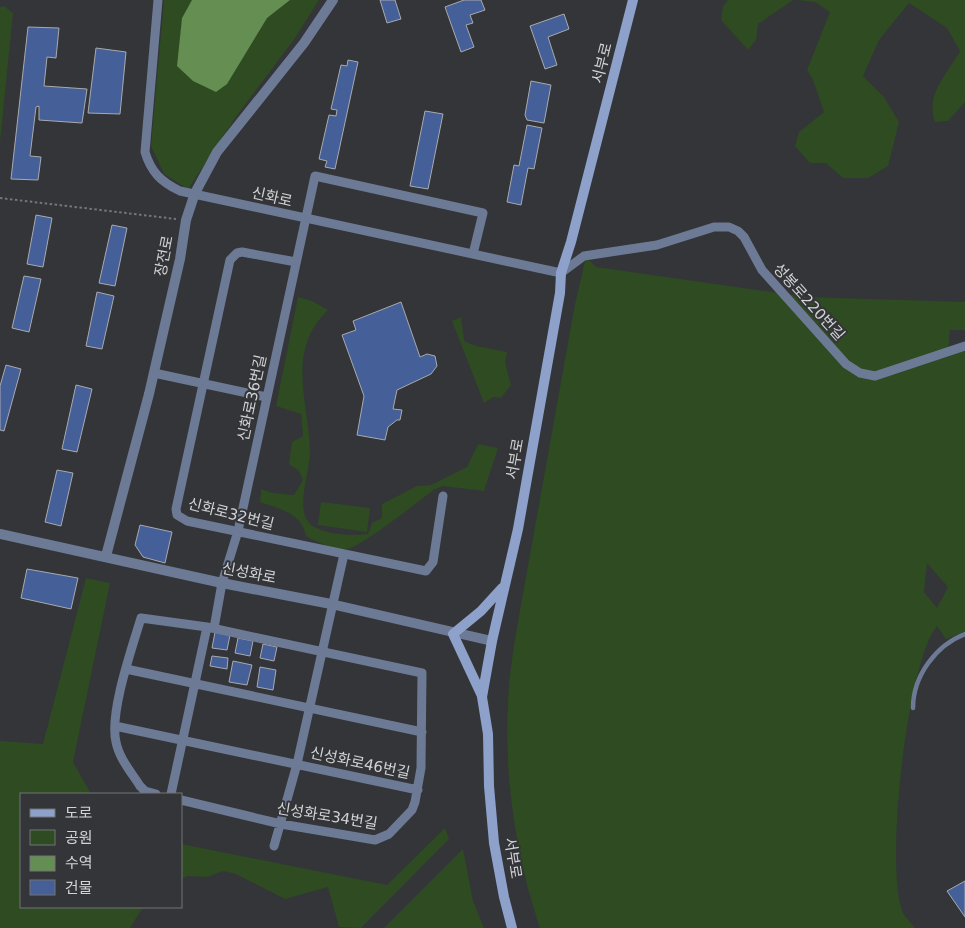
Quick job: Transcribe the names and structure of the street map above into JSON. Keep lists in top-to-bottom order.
{
  "streets": {
    "main road": ["서부로"],
    "street": [
      "신화로",
      "장전로",
      "성봉로220번길",
      "신화로36번길",
      "신화로32번길",
      "신성화로",
      "신성화로46번길",
      "신성화로34번길"
    ]
  },
  "crossings": [
    ["서부로", "신화로"],
    ["서부로", "성봉로220번길"],
    ["서부로", "신성화로"],
    ["신화로", "장전로"],
    ["신화로", "성봉로220번길"],
    ["신화로", "신화로36번길"],
    ["장전로", "신성화로"],
    ["신화로36번길", "신화로32번길"],
    ["신화로36번길", "신성화로"],
    ["신화로36번길", "신성화로46번길"],
    ["신화로32번길", "신성화로46번길"],
    ["신성화로", "신성화로46번길"],
    ["신성화로46번길", "신성화로34번길"]
  ],
  "legend": [
    "도로",
    "공원",
    "수역",
    "건물"
  ]
}
